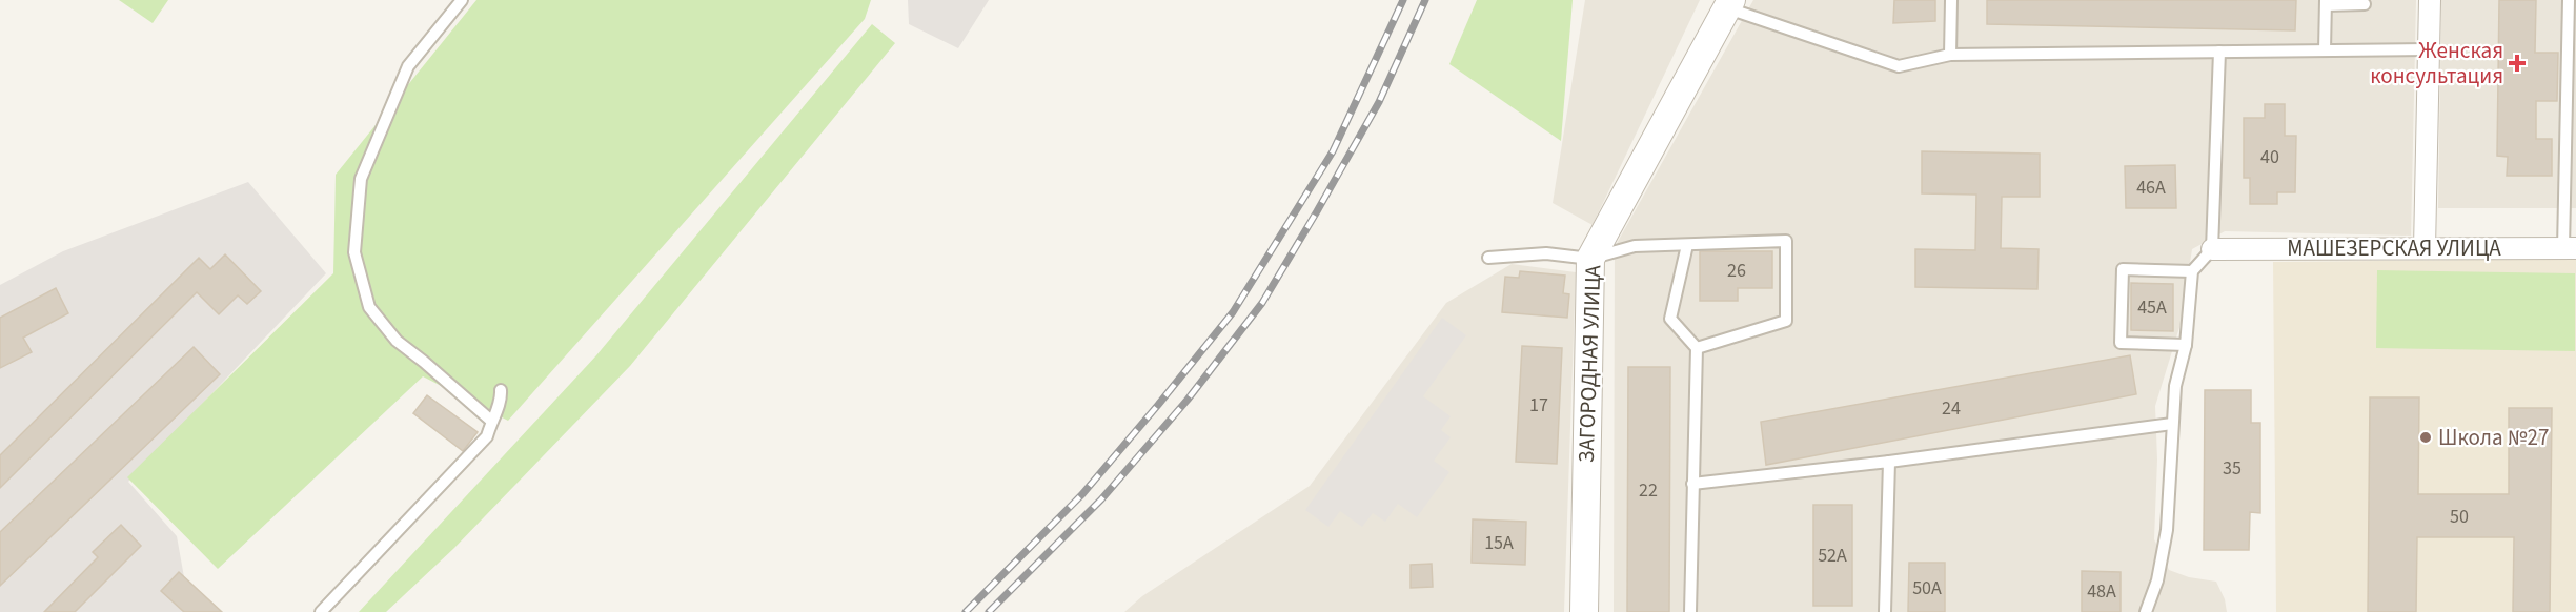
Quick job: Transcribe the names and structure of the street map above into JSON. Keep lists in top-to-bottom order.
{
  "streets": {
    "street": ["МАШЕЗЕРСКАЯ УЛИЦА", "ЗАГОРОДНАЯ УЛИЦА"]
  },
  "places": {
    "health": ["Женская консультация"],
    "other": ["Школа №27"]
  },
  "house_numbers": [
    "40",
    "46А",
    "26",
    "45А",
    "17",
    "24",
    "35",
    "22",
    "50",
    "15А",
    "52А",
    "50А",
    "48А"
  ]
}
